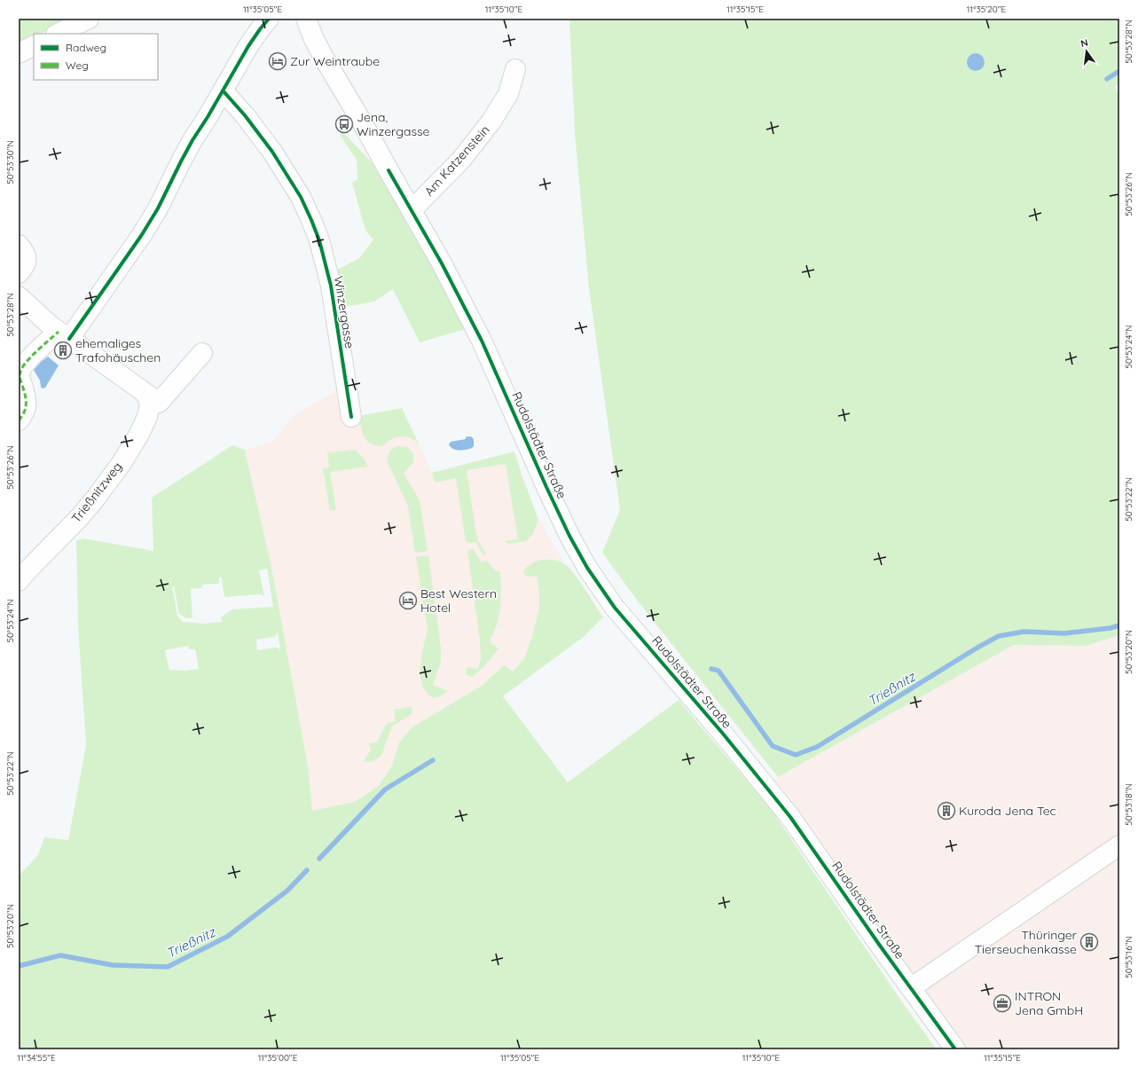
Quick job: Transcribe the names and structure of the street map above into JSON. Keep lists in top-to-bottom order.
{
  "streets": {
    "street": [
      "Am Katzenstein",
      "Winzergasse",
      "Rudolstädter Straße",
      "Trießnitzweg"
    ]
  },
  "crossings": [
    ["Am Katzenstein", "Rudolstädter Straße"]
  ],
  "water": ["Trießnitz"],
  "places": {
    "hotel": ["Zur Weintraube", "Best Western Hotel"],
    "bus stop": ["Jena, Winzergasse"],
    "building": ["ehemaliges Trafohäuschen", "Kuroda Jena Tec", "Thüringer Tierseuchenkasse"],
    "office": ["INTRON Jena GmbH"]
  },
  "legend": ["Radweg", "Weg"],
  "north": "top",
  "coordinates": [
    "11°35'05\"E",
    "11°35'10\"E",
    "11°35'15\"E",
    "11°35'20\"E",
    "50°53'28\"N",
    "50°53'30\"N",
    "50°53'26\"N",
    "50°53'24\"N",
    "50°53'22\"N",
    "50°53'20\"N",
    "50°53'18\"N",
    "50°53'16\"N",
    "11°34'55\"E",
    "11°35'00\"E"
  ]
}
